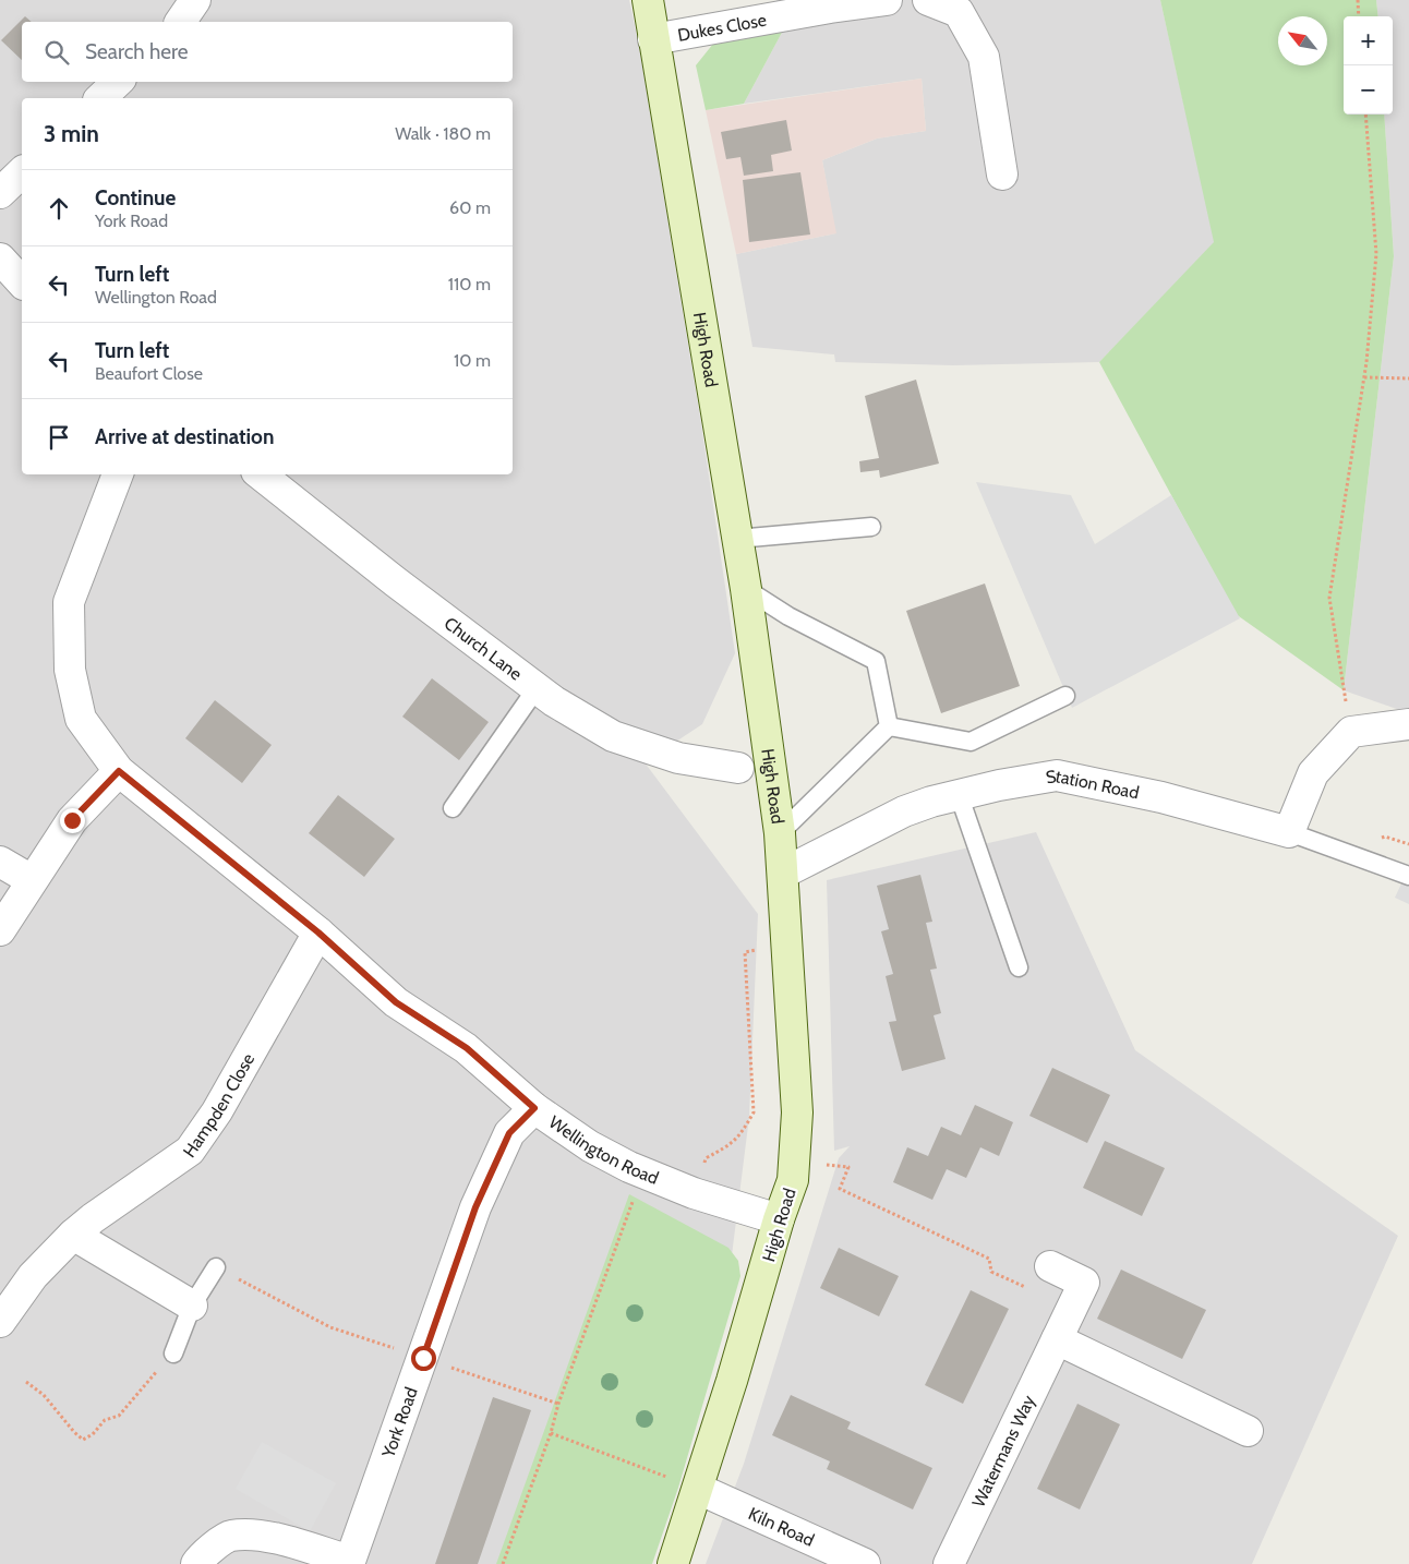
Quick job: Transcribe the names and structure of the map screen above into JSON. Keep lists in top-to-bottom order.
{
  "streets": {
    "main road": ["High Road"],
    "street": [
      "Dukes Close",
      "Church Lane",
      "Station Road",
      "Hampden Close",
      "Wellington Road",
      "York Road",
      "Watermans Way",
      "Kiln Road"
    ]
  },
  "crossings": [
    ["Dukes Close", "High Road"],
    ["High Road", "Station Road"],
    ["High Road", "Wellington Road"],
    ["High Road", "Kiln Road"],
    ["Hampden Close", "Wellington Road"],
    ["Wellington Road", "York Road"]
  ],
  "north": "top left",
  "page": {
    "map_buttons": ["+", "−"],
    "search": "Search here",
    "heading": ["3 min", "Walk · 180 m"],
    "list": [
      ["Continue", "York Road", "60 m"],
      ["Turn left", "Wellington Road", "110 m"],
      ["Turn left", "Beaufort Close", "10 m"],
      "Arrive at destination"
    ]
  }
}
